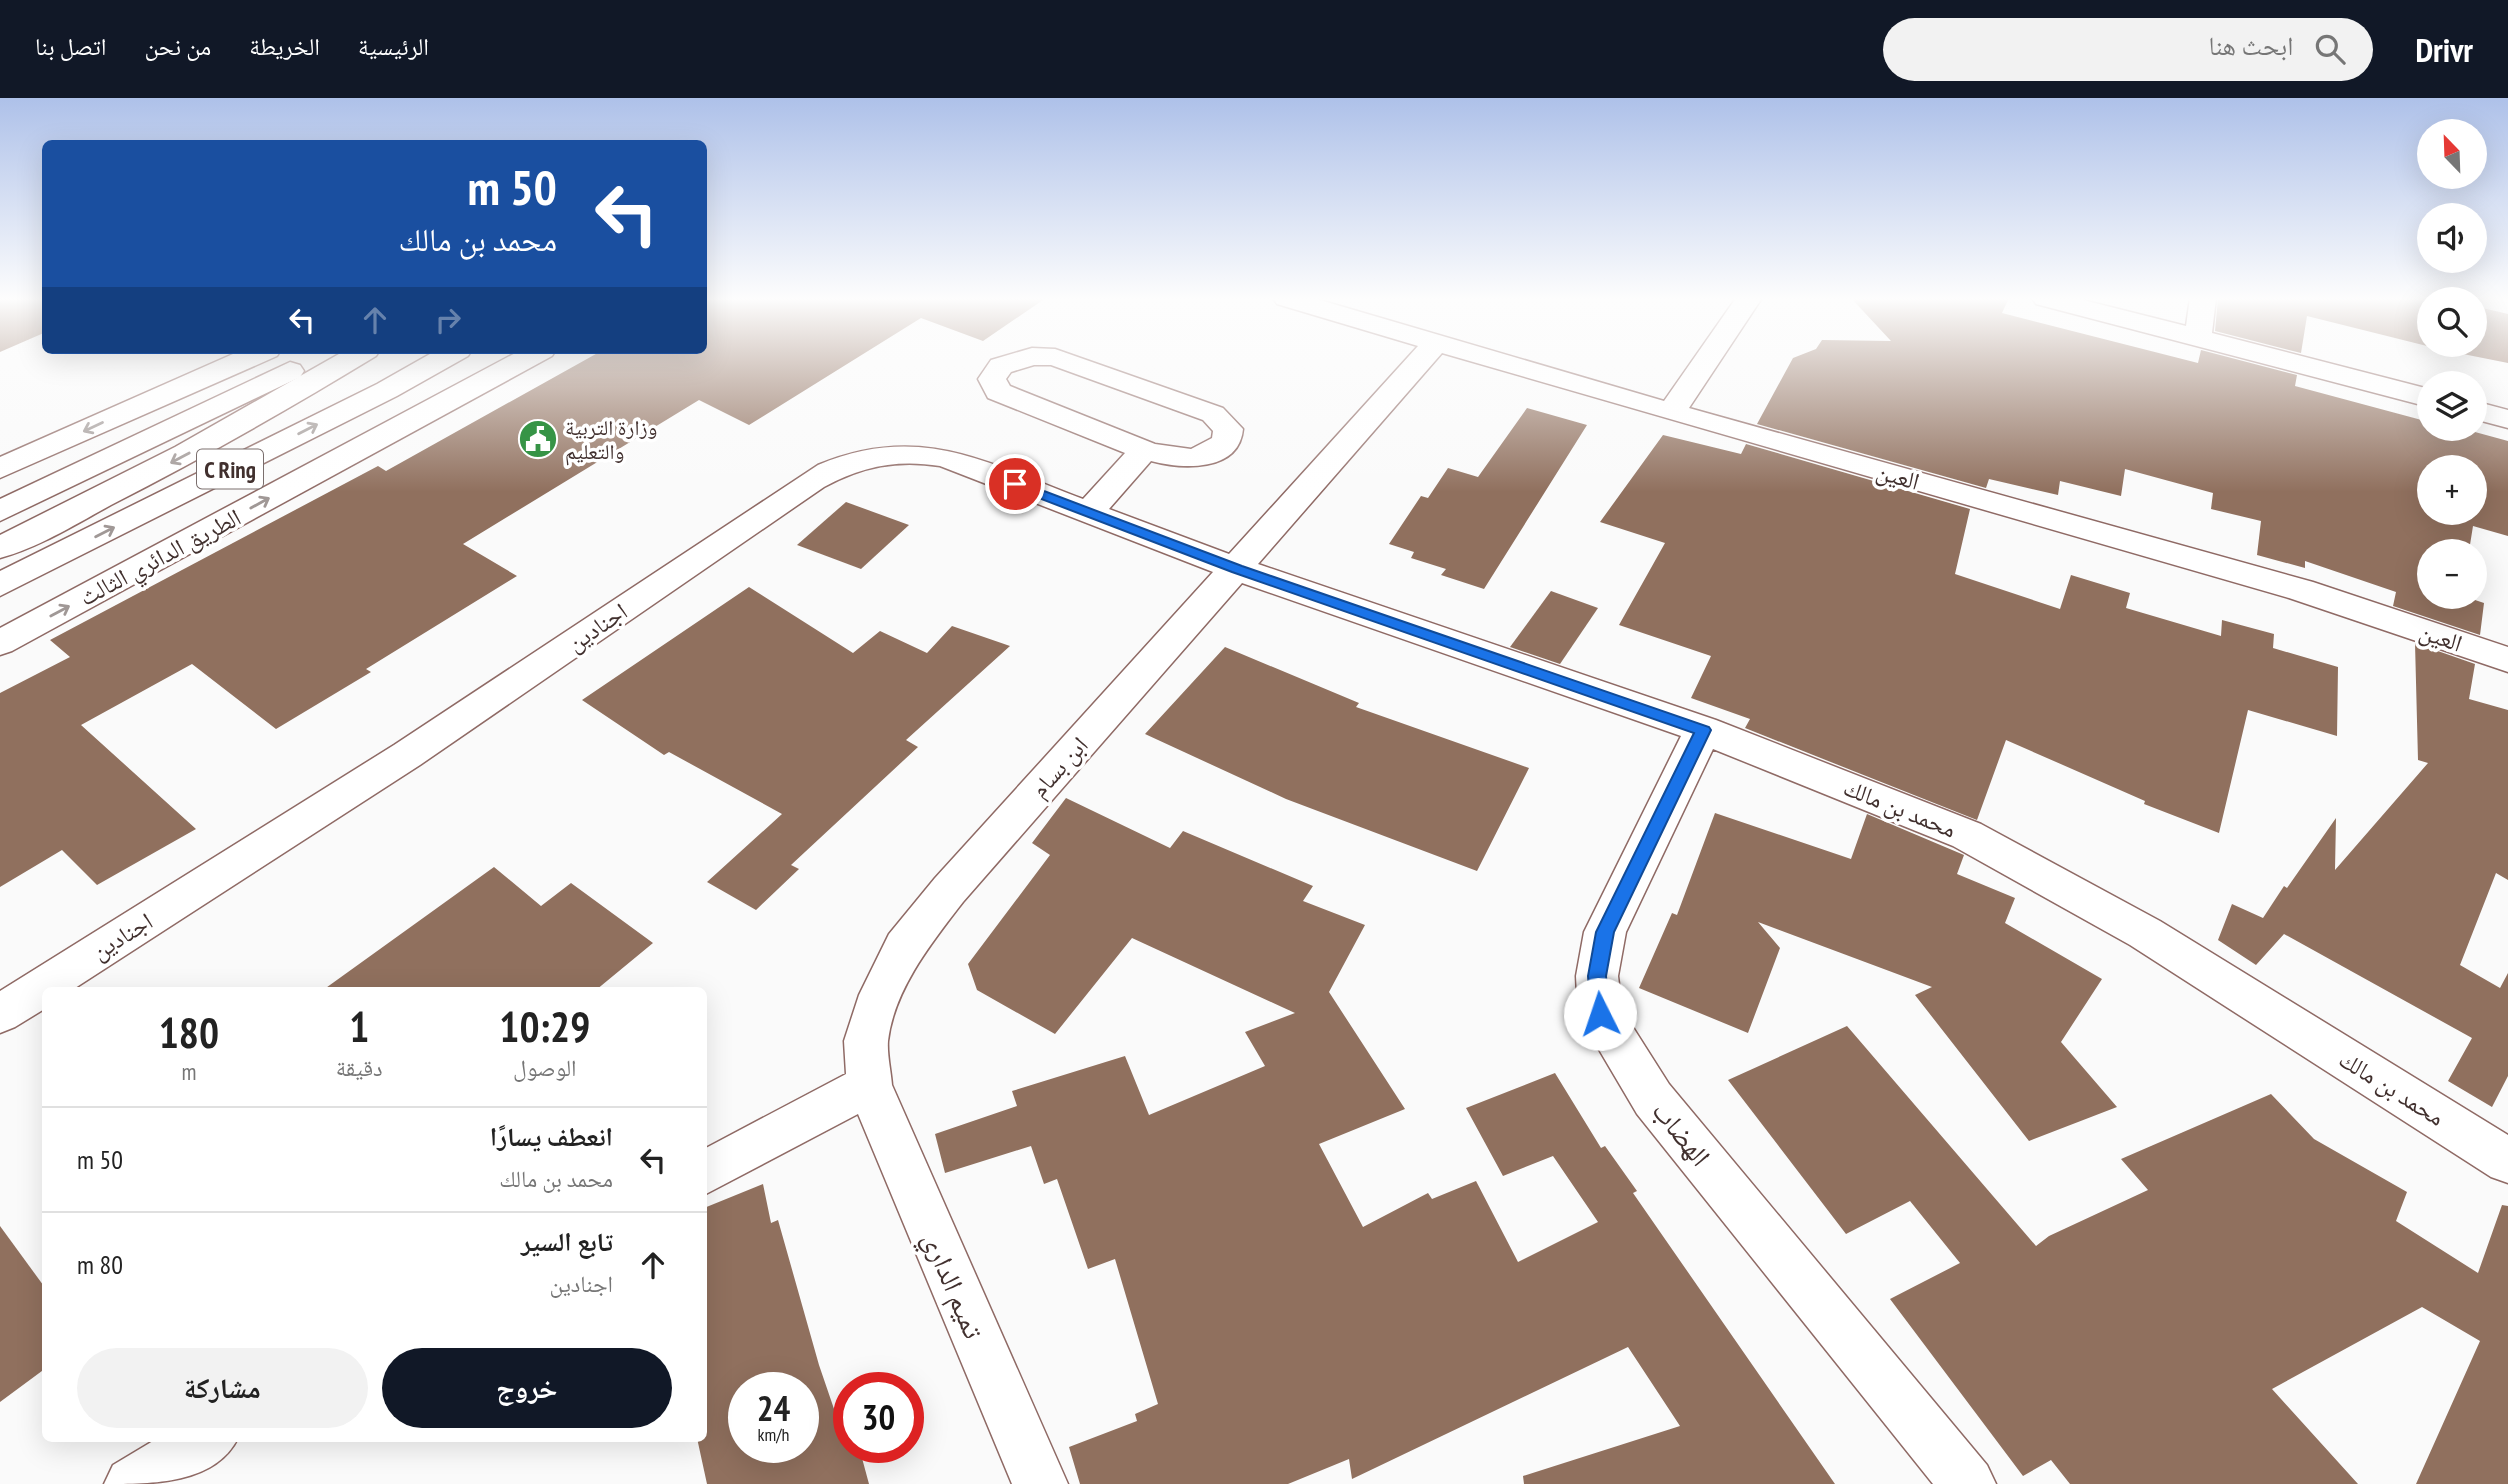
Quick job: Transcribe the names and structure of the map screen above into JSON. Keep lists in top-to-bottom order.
{
  "streets": {
    "main road": [
      "C Ring",
      "العين",
      "الطريق الدائري الثالث",
      "اجنادين",
      "ابن بسام",
      "محمد بن مالك",
      "الهضاب",
      "تميم الداري"
    ]
  },
  "crossings": [
    ["اجنادين", "ابن بسام"],
    ["اجنادين", "محمد بن مالك"],
    ["ابن بسام", "محمد بن مالك"],
    ["ابن بسام", "تميم الداري"],
    ["محمد بن مالك", "الهضاب"]
  ],
  "places": {
    "public building": ["وزارة التربية والتعليم"]
  },
  "north": "top left",
  "page": {
    "header": "Drivr",
    "search": "ابحث هنا",
    "nav": [
      "الرئيسية",
      "الخريطة",
      "من نحن",
      "اتصل بنا"
    ],
    "map_buttons": ["+", "−"],
    "turn": ["50 m", "محمد بن مالك"],
    "eta": [
      "10:29",
      "الوصول",
      "1",
      "دقيقة",
      "180",
      "m"
    ],
    "list": [
      {
        "name": "انعطف يسارًا",
        "note": "محمد بن مالك",
        "value": "50 m"
      },
      {
        "name": "تابع السير",
        "note": "اجنادين",
        "value": "80 m"
      }
    ],
    "buttons": ["خروج", "مشاركة"],
    "speed": "24 km/h",
    "limit": "30"
  }
}
